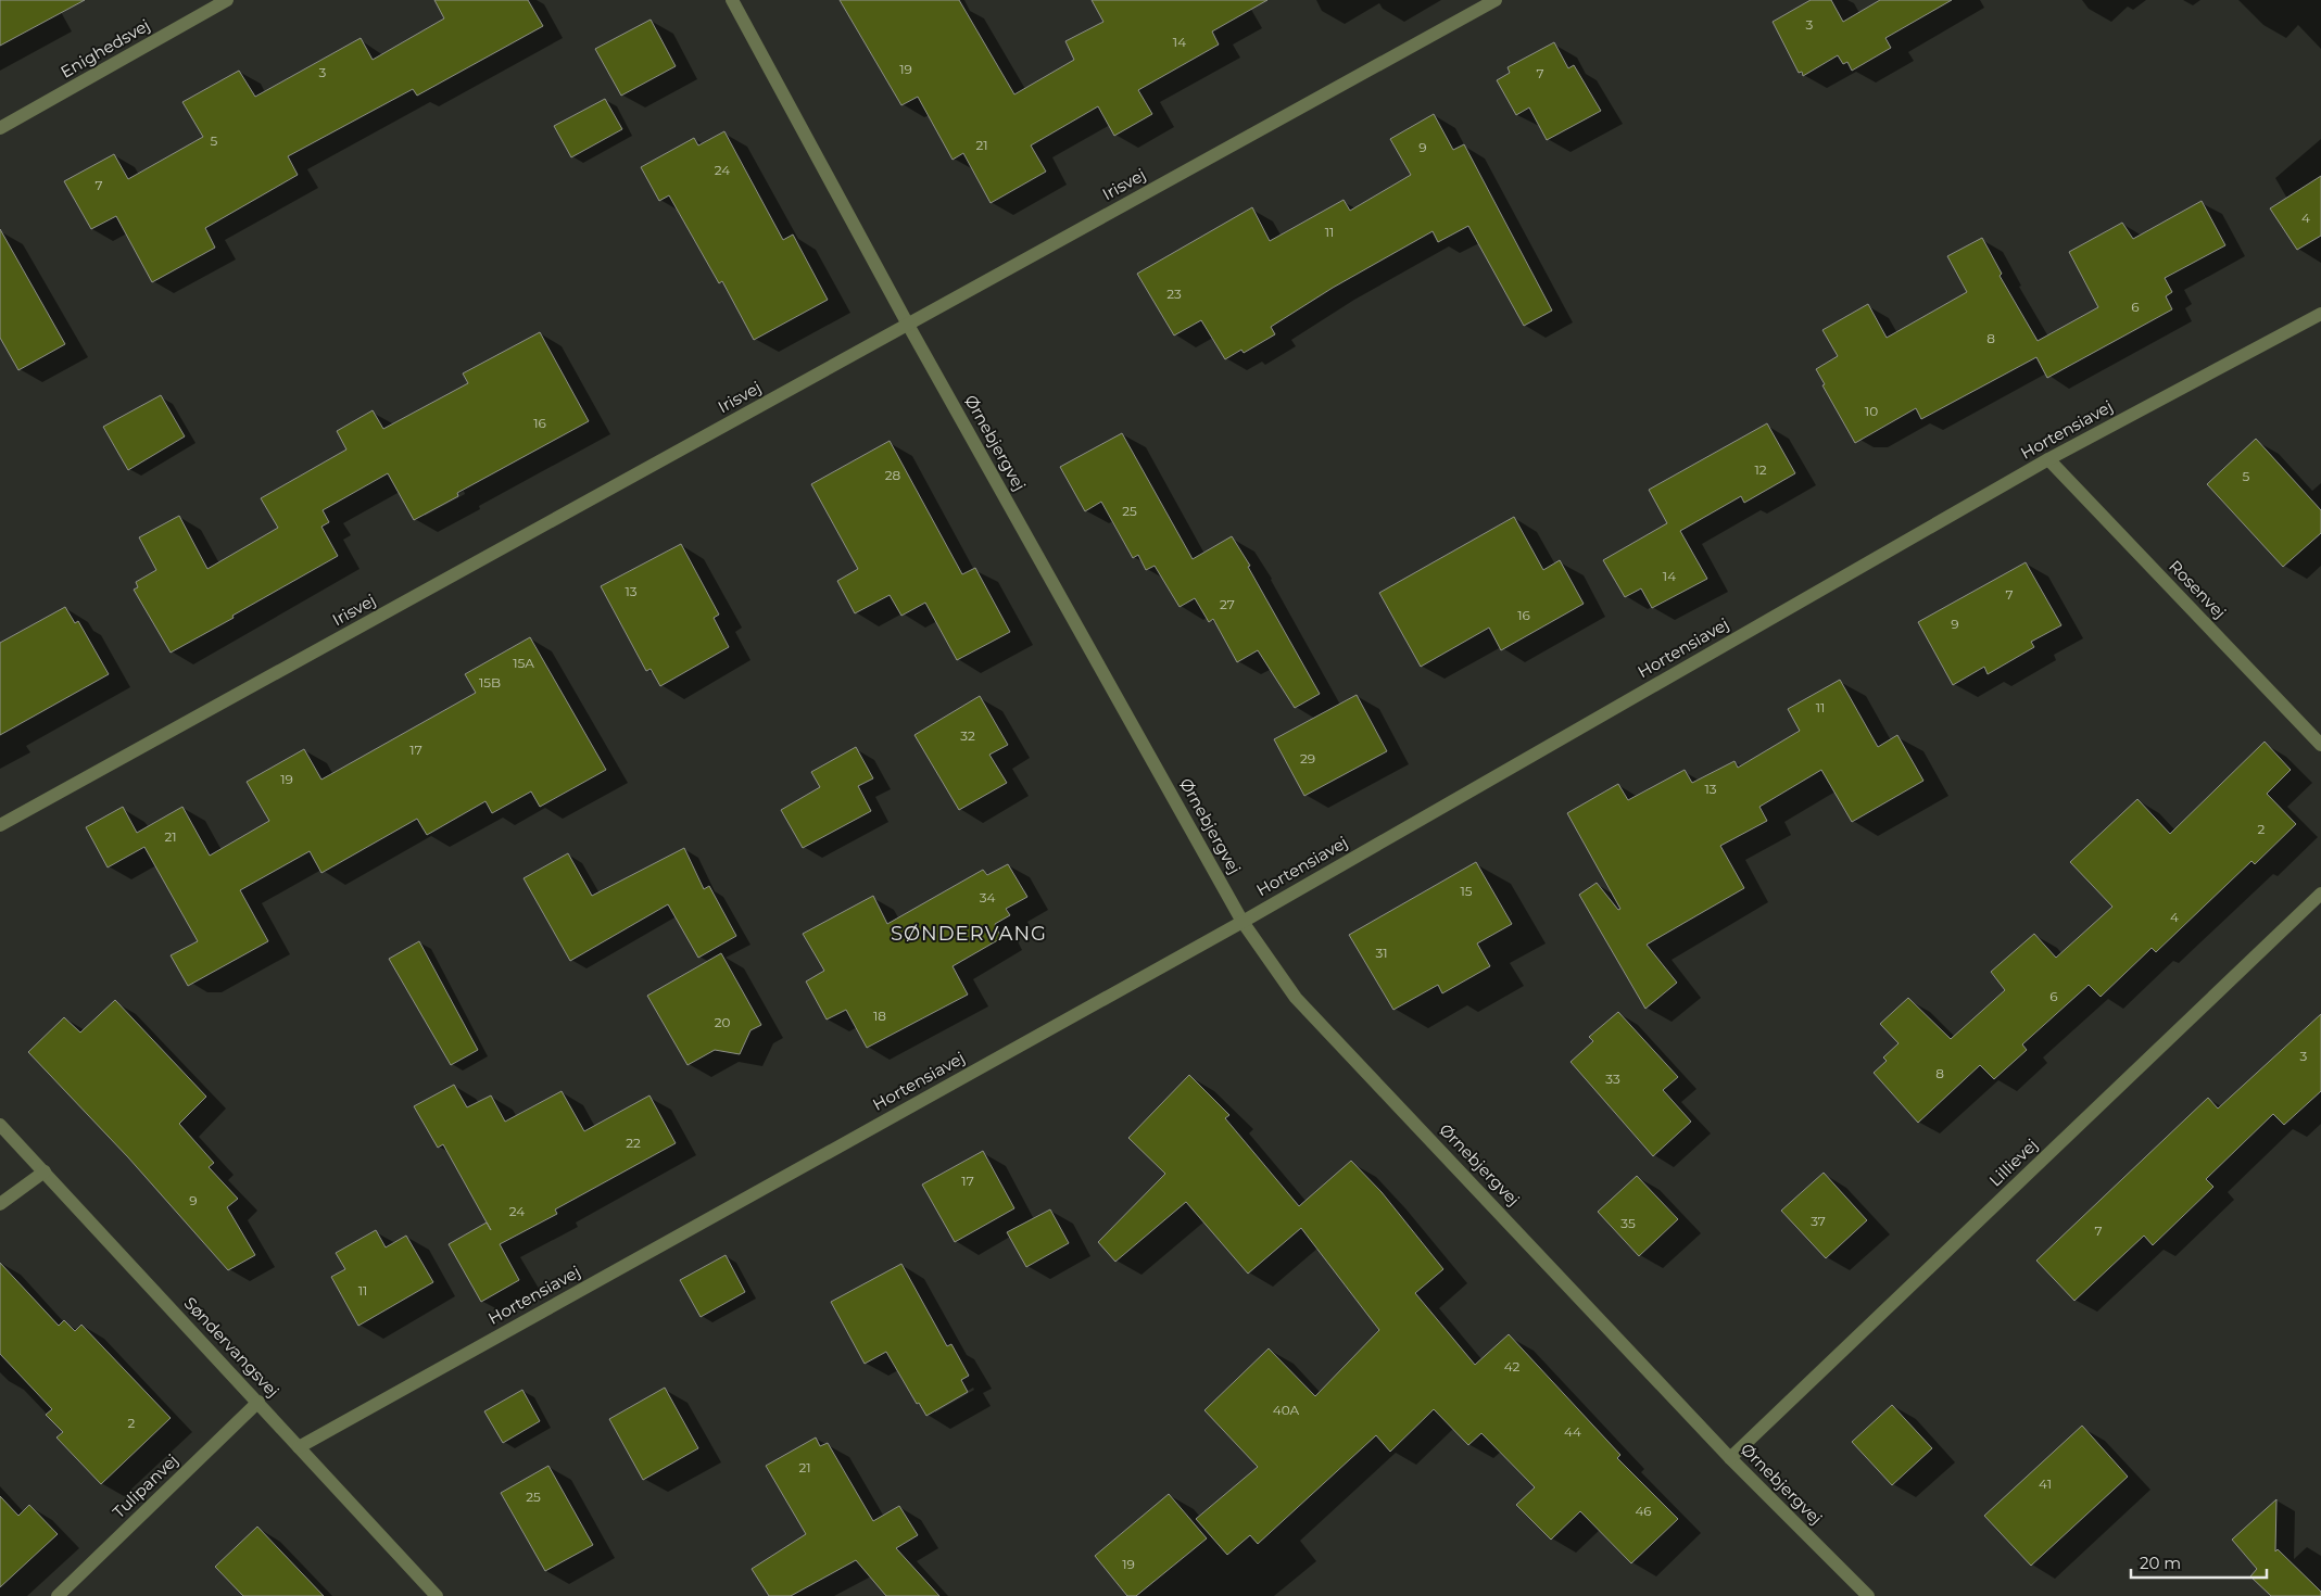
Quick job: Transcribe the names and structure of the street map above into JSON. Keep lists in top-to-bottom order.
{
  "streets": {
    "street": [
      "Enighedsvej",
      "Irisvej",
      "Hortensiavej",
      "Ørnebjergvej",
      "Rosenvej",
      "Lillievej",
      "Søndervangsvej",
      "Tulipanvej"
    ]
  },
  "crossings": [
    ["Irisvej", "Ørnebjergvej"],
    ["Hortensiavej", "Ørnebjergvej"],
    ["Hortensiavej", "Rosenvej"],
    ["Hortensiavej", "Søndervangsvej"],
    ["Ørnebjergvej", "Lillievej"],
    ["Søndervangsvej", "Tulipanvej"]
  ],
  "districts": ["SØNDERVANG"],
  "house_numbers": [
    "3",
    "14",
    "19",
    "3",
    "7",
    "5",
    "21",
    "9",
    "24",
    "7",
    "4",
    "11",
    "23",
    "6",
    "8",
    "10",
    "16",
    "12",
    "28",
    "5",
    "25",
    "14",
    "13",
    "7",
    "27",
    "16",
    "9",
    "15A",
    "15B",
    "11",
    "32",
    "17",
    "29",
    "19",
    "13",
    "2",
    "21",
    "15",
    "34",
    "4",
    "31",
    "6",
    "18",
    "20",
    "3",
    "8",
    "33",
    "22",
    "17",
    "9",
    "24",
    "37",
    "35",
    "7",
    "11",
    "42",
    "40A",
    "2",
    "44",
    "21",
    "41",
    "25",
    "46",
    "19"
  ],
  "scale_bar": "20 m"
}
